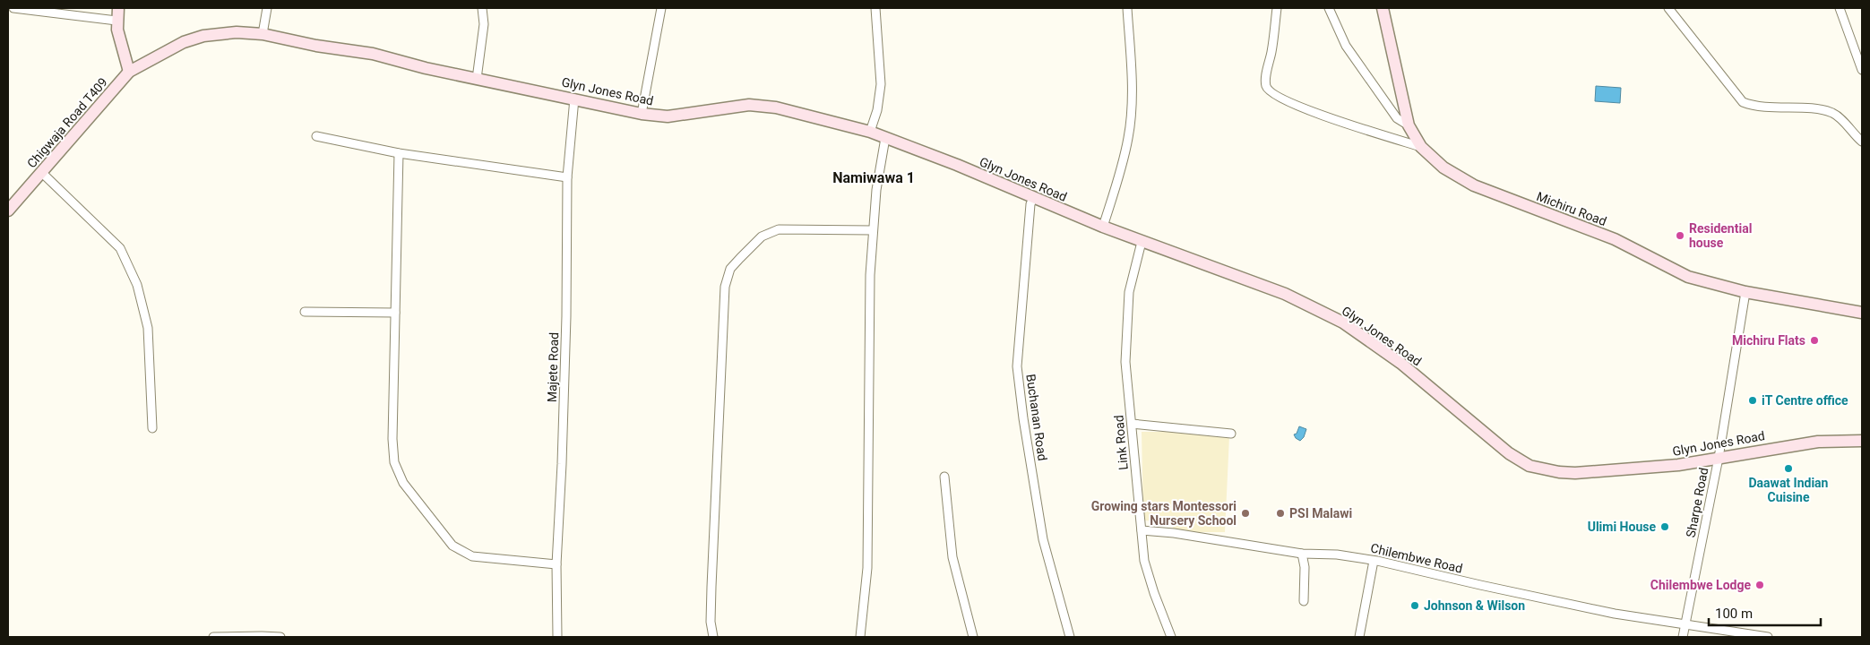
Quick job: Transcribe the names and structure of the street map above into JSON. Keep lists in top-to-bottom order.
{
  "streets": {
    "street": [
      "Glyn Jones Road",
      "Chigwaja Road T409",
      "Michiru Road",
      "Majete Road",
      "Buchanan Road",
      "Link Road",
      "Sharpe Road",
      "Chilembwe Road"
    ]
  },
  "crossings": [
    ["Glyn Jones Road", "Chigwaja Road T409"],
    ["Glyn Jones Road", "Majete Road"],
    ["Glyn Jones Road", "Buchanan Road"],
    ["Glyn Jones Road", "Link Road"],
    ["Glyn Jones Road", "Sharpe Road"],
    ["Michiru Road", "Sharpe Road"],
    ["Link Road", "Chilembwe Road"],
    ["Sharpe Road", "Chilembwe Road"]
  ],
  "districts": ["Namiwawa 1"],
  "places": [
    "Residential house",
    "Michiru Flats",
    "iT Centre office",
    "Daawat Indian Cuisine",
    "Growing stars Montessori Nursery School",
    "PSI Malawi",
    "Ulimi House",
    "Chilembwe Lodge",
    "Johnson & Wilson"
  ],
  "scale_bar": "100 m"
}
